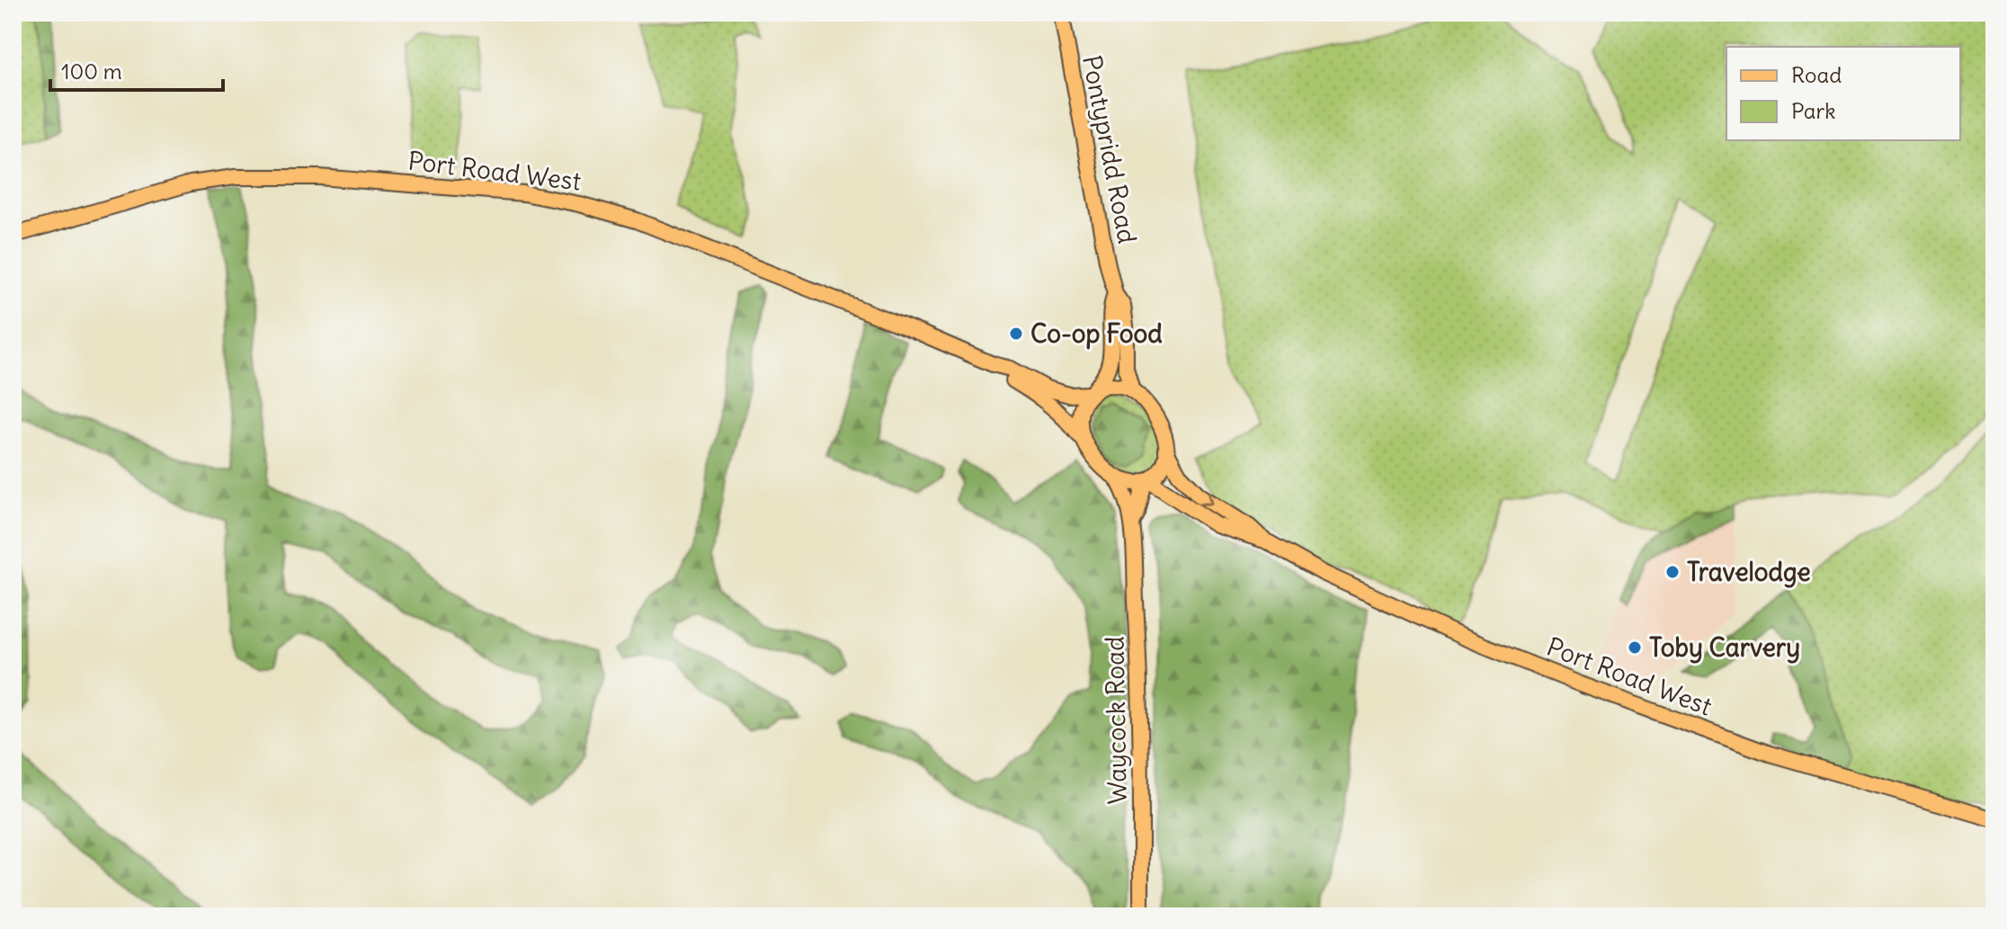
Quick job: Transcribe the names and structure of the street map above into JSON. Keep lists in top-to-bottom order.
{
  "streets": {
    "main road": ["Pontypridd Road", "Port Road West", "Waycock Road"]
  },
  "crossings": [
    ["Pontypridd Road", "Port Road West"],
    ["Pontypridd Road", "Waycock Road"],
    ["Port Road West", "Waycock Road"]
  ],
  "places": ["Co-op Food", "Travelodge", "Toby Carvery"],
  "legend": ["Road", "Park"],
  "scale_bar": "100 m"
}
